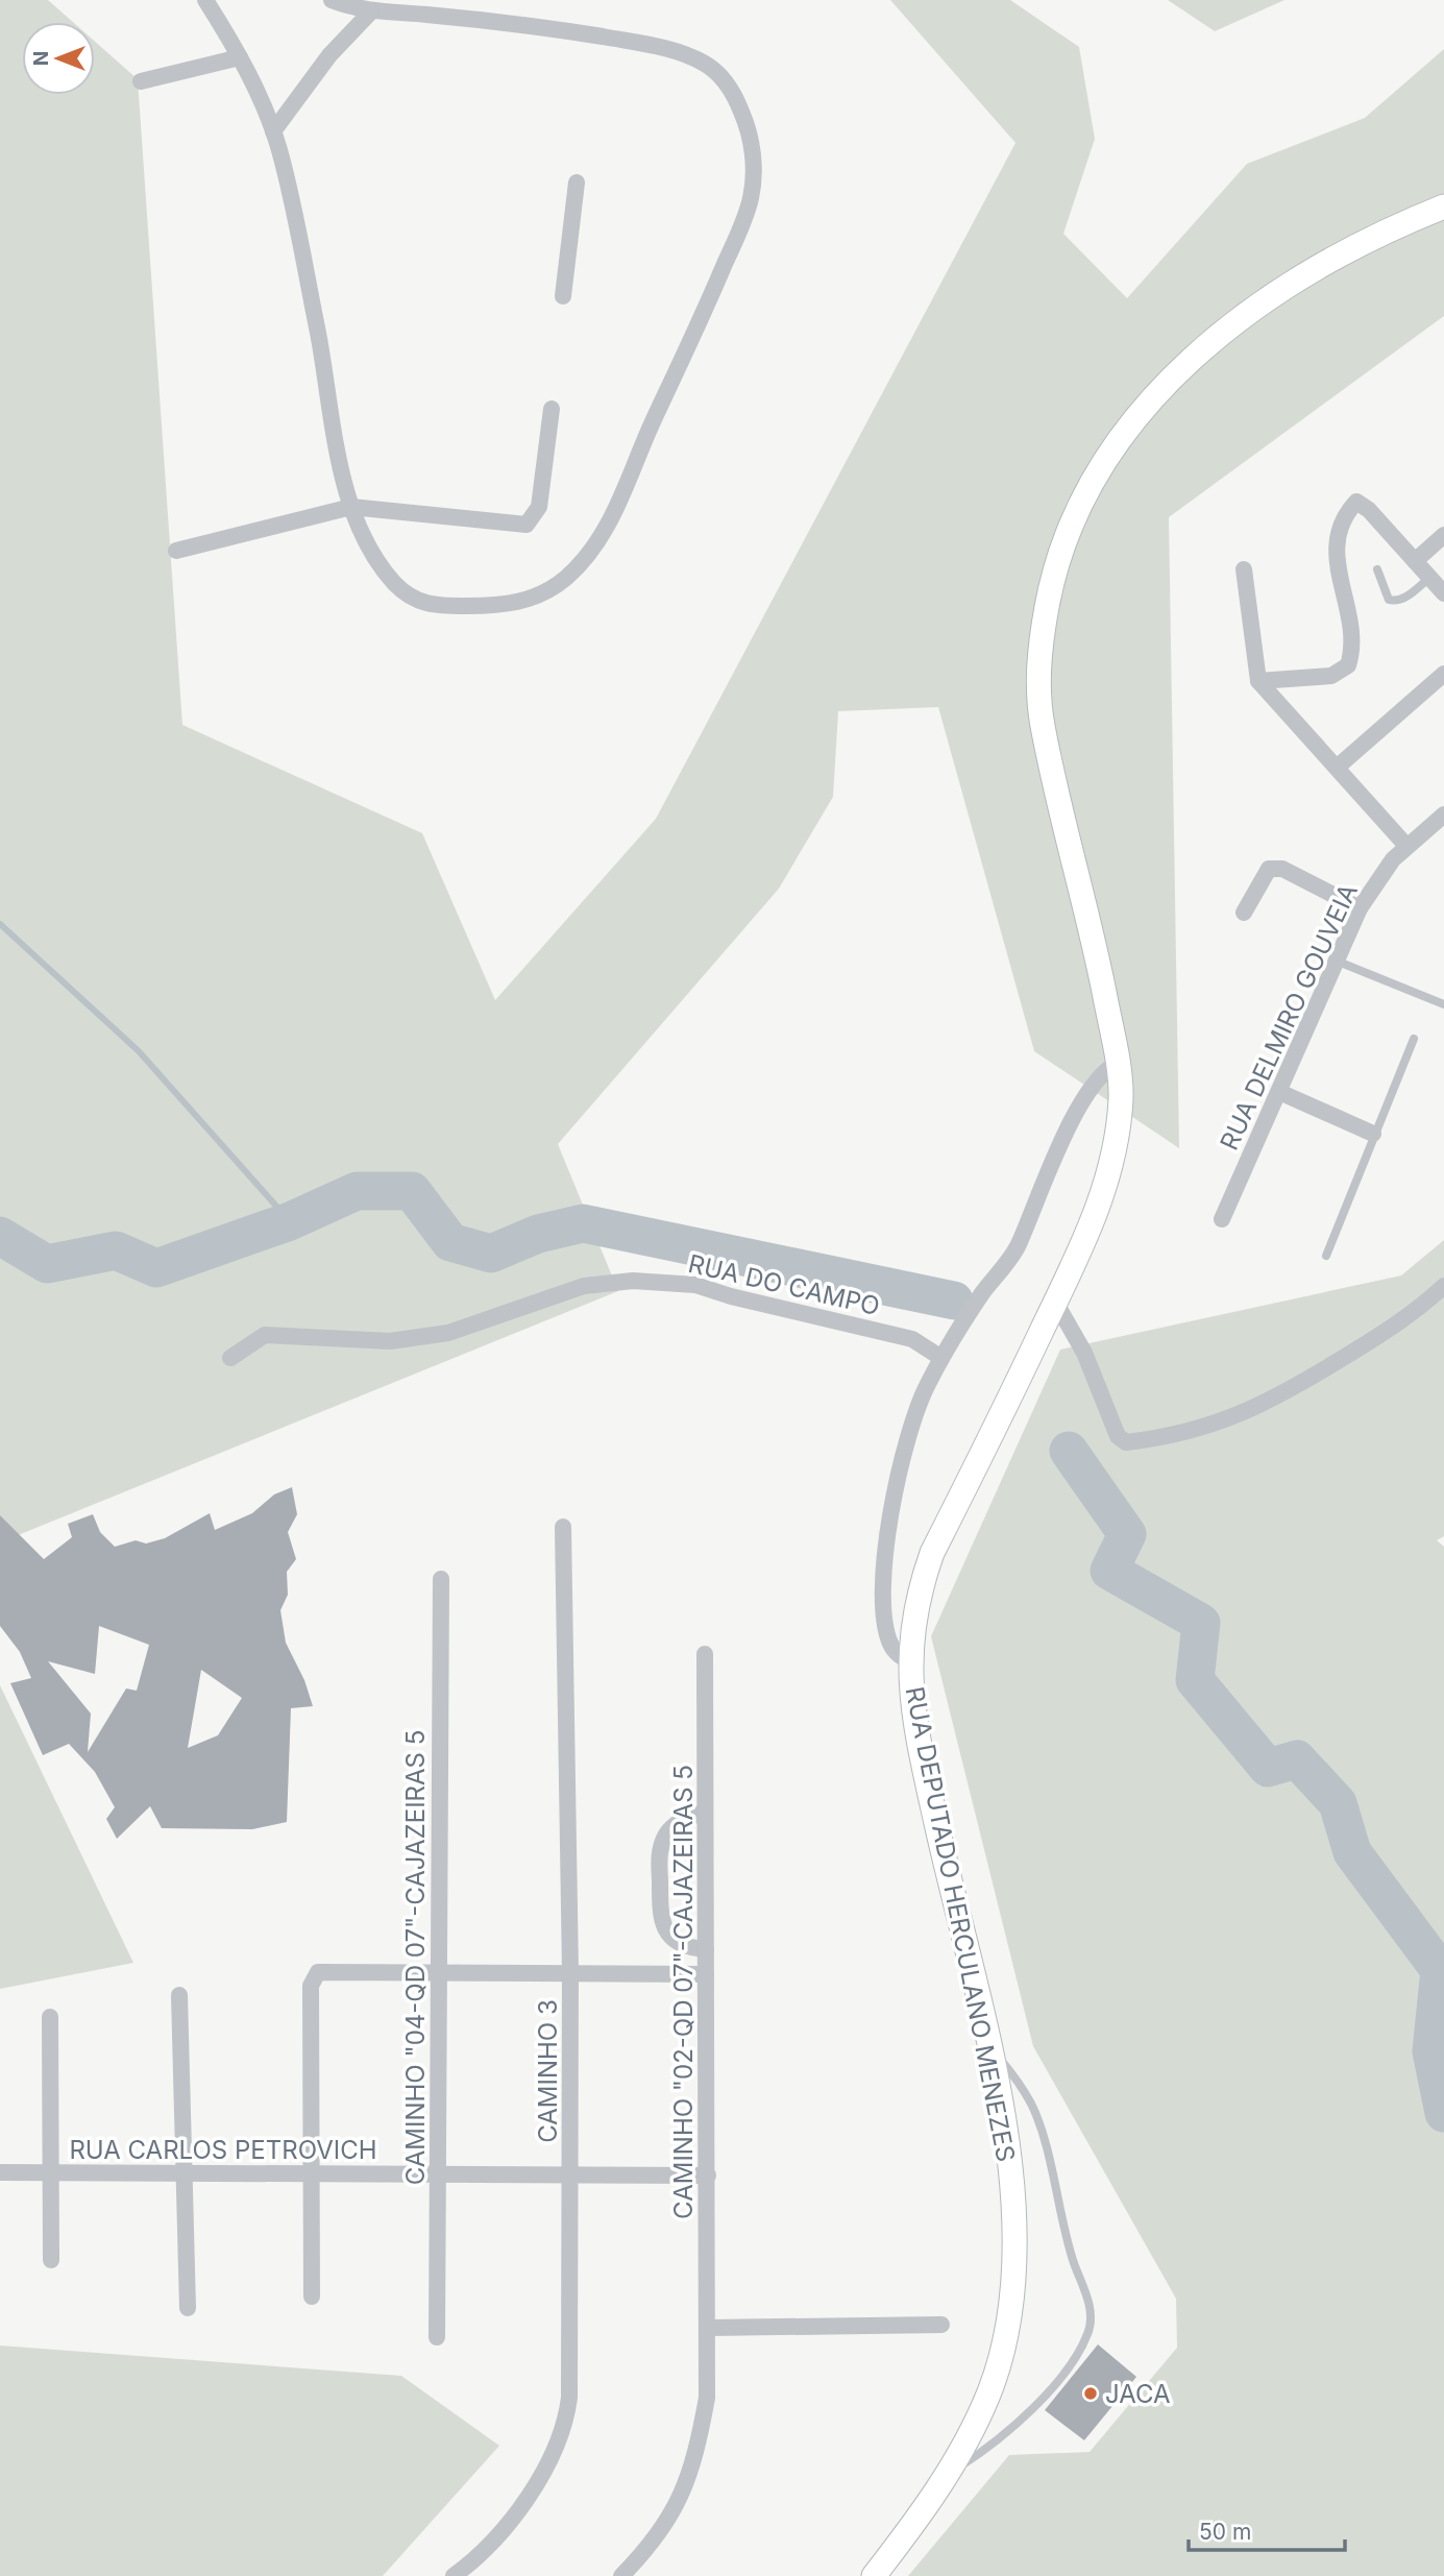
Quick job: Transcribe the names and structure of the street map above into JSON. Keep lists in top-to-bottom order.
{
  "streets": {
    "main road": ["RUA DEPUTADO HERCULANO MENEZES"],
    "street": [
      "RUA DELMIRO GOUVEIA",
      "RUA DO CAMPO",
      "CAMINHO \"04-QD 07\"-CAJAZEIRAS 5",
      "CAMINHO \"02-QD 07\"-CAJAZEIRAS 5",
      "CAMINHO 3",
      "RUA CARLOS PETROVICH"
    ]
  },
  "crossings": [
    ["CAMINHO \"04-QD 07\"-CAJAZEIRAS 5", "RUA CARLOS PETROVICH"],
    ["CAMINHO \"02-QD 07\"-CAJAZEIRAS 5", "RUA CARLOS PETROVICH"],
    ["CAMINHO 3", "RUA CARLOS PETROVICH"]
  ],
  "places": ["JACA"],
  "scale_bar": "50 m",
  "north": "left"
}
